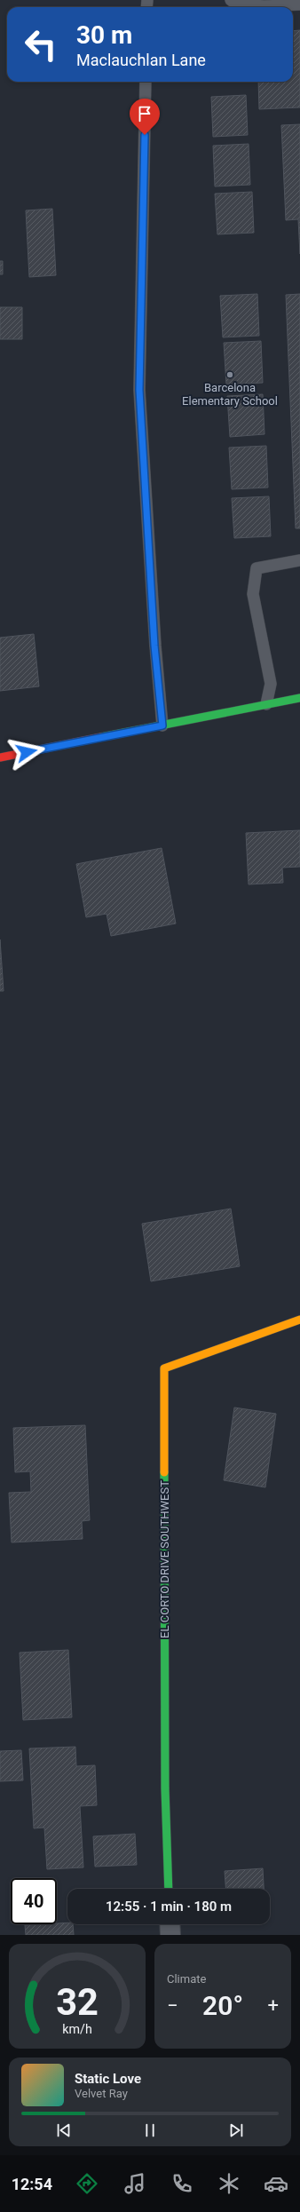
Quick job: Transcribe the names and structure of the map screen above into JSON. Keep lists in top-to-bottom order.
{
  "streets": {
    "street": ["EL CORTO DRIVE SOUTHWEST"]
  },
  "places": ["Barcelona Elementary School"],
  "page": {
    "turn": ["30 m", "Maclauchlan Lane"],
    "limit": "40",
    "trip": "12:55 · 1 min · 180 m",
    "tile": "Climate",
    "heat": ["−", "20°", "+"],
    "song": ["Static Love", "Velvet Ray"],
    "tabs": "12:54",
    "gauge": ["32", "km/h"]
  }
}
